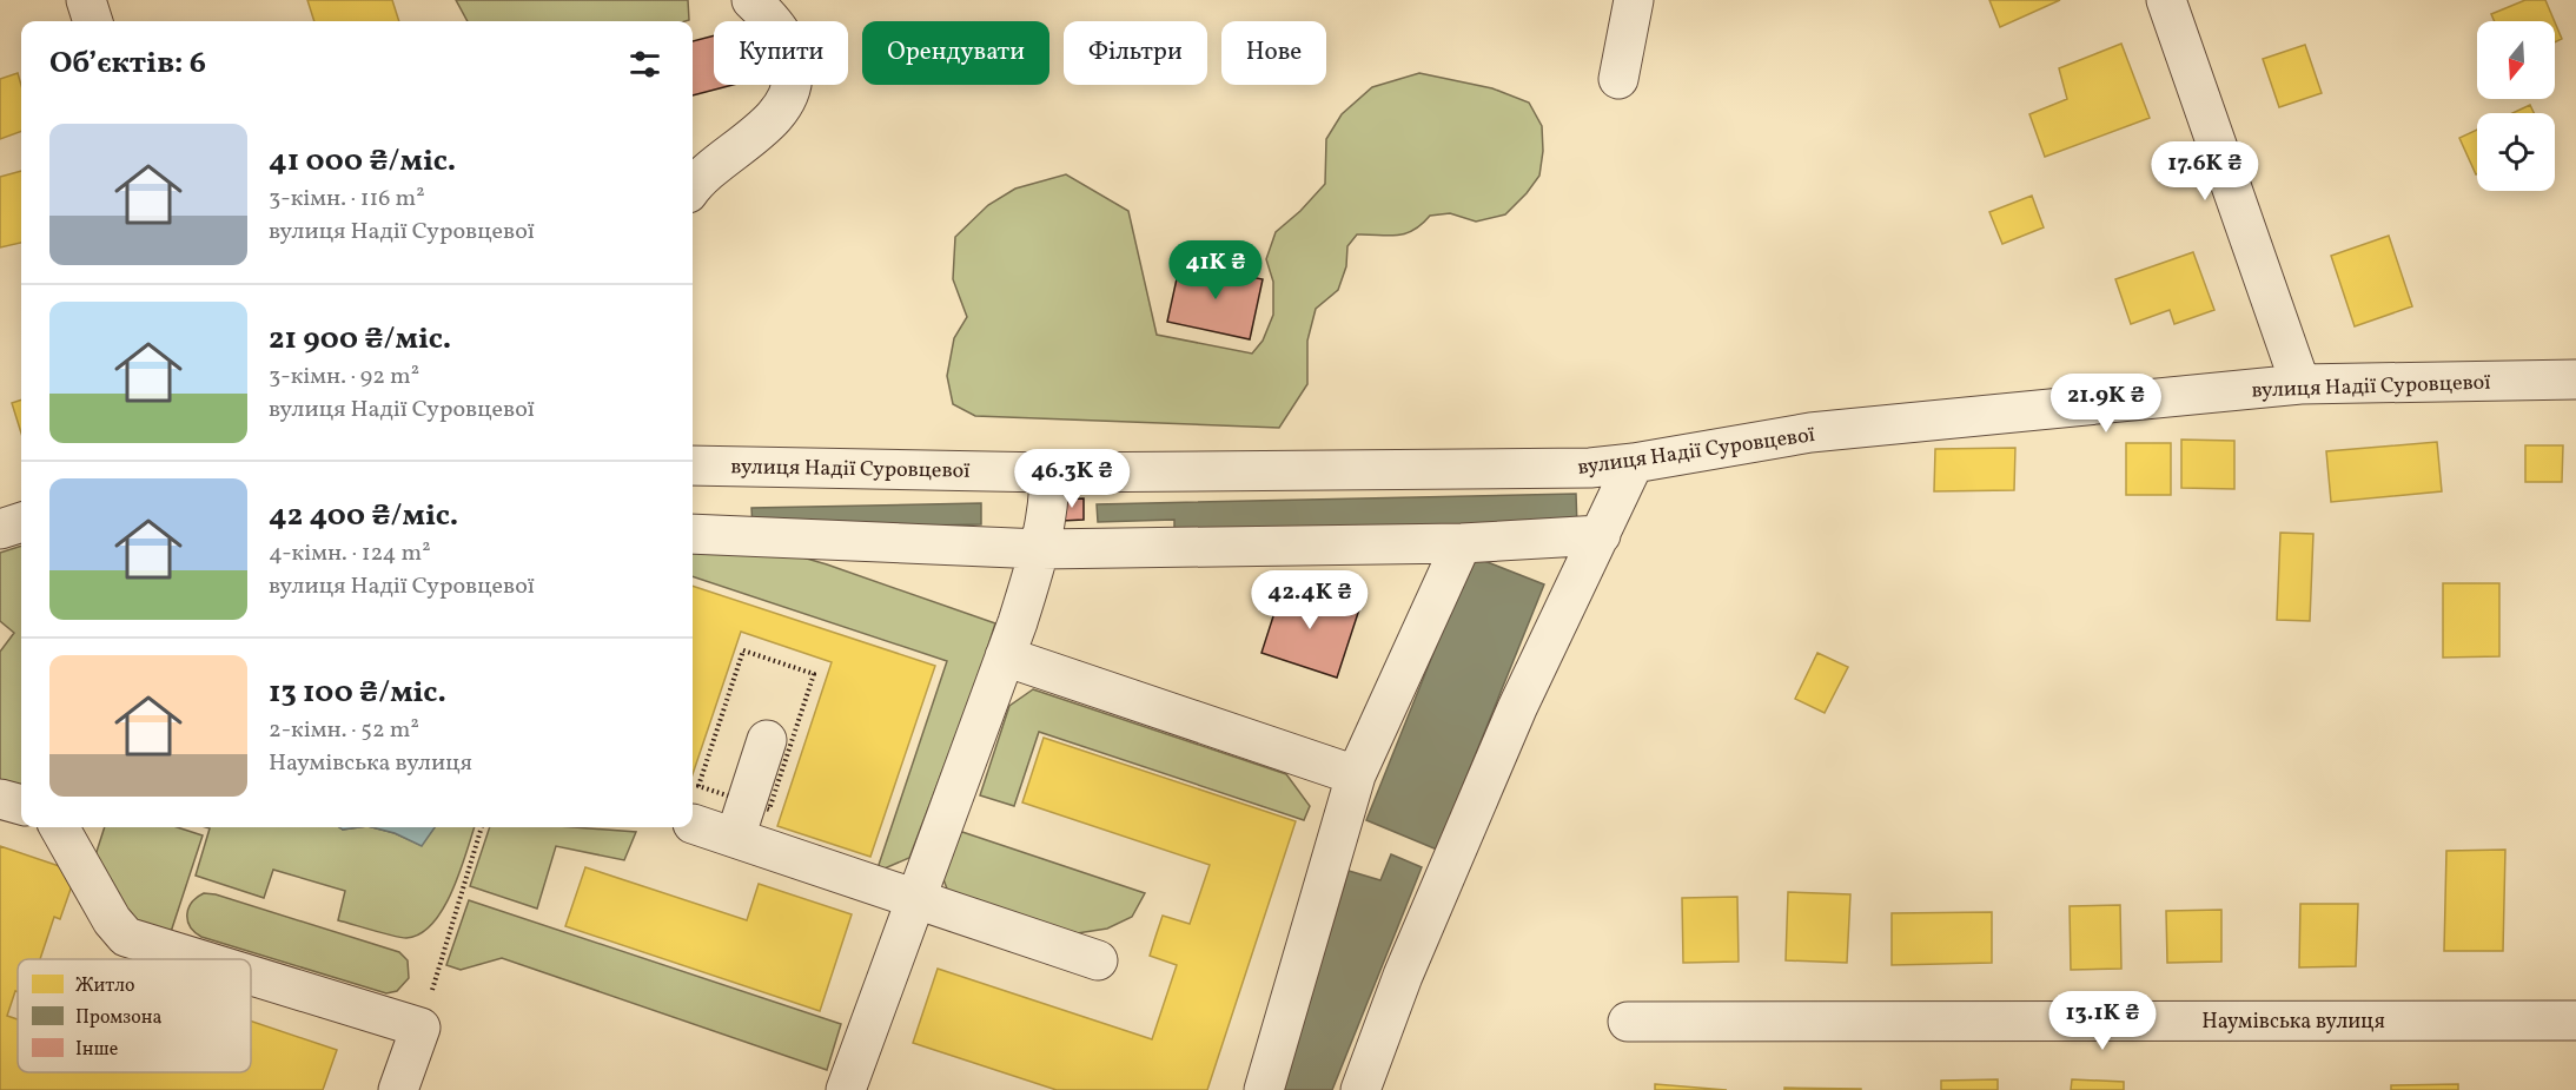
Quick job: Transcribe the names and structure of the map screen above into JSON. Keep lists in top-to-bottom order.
{
  "streets": {
    "street": ["вулиця Надії Суровцевої", "Наумівська вулиця"]
  },
  "legend": ["Житло", "Промзона", "Інше"],
  "north": "bottom",
  "page": {
    "chip": [
      "Купити",
      "Орендувати",
      "Фільтри",
      "Нове"
    ],
    "heading": "Об’єктів: 6",
    "list": [
      {
        "name": "41 000 ₴/міс.",
        "note": "3-кімн. · 116 m² · вулиця Надії Суровцевої"
      },
      {
        "name": "21 900 ₴/міс.",
        "note": "3-кімн. · 92 m² · вулиця Надії Суровцевої"
      },
      {
        "name": "42 400 ₴/міс.",
        "note": "4-кімн. · 124 m² · вулиця Надії Суровцевої"
      },
      {
        "name": "13 100 ₴/міс.",
        "note": "2-кімн. · 52 m² · Наумівська вулиця"
      }
    ],
    "price": [
      "17.6K ₴",
      "41K ₴",
      "21.9K ₴",
      "46.3K ₴",
      "42.4K ₴",
      "13.1K ₴"
    ]
  }
}
